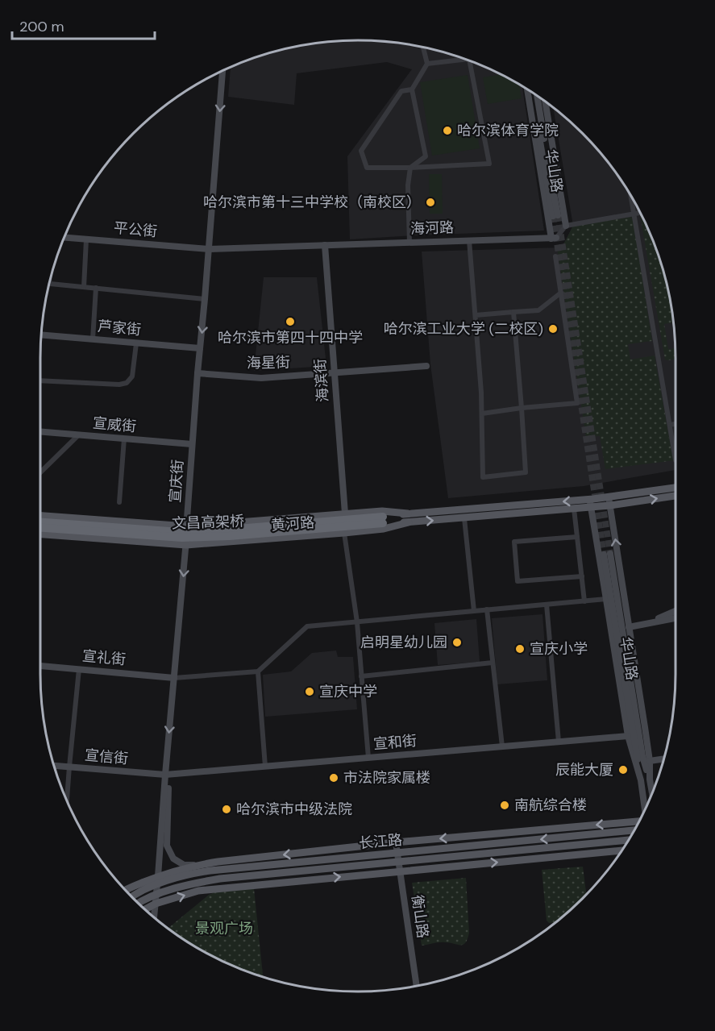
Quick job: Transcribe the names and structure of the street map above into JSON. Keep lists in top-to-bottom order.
{
  "streets": {
    "highway": ["文昌高架桥"],
    "main road": ["黄河路", "长江路"],
    "street": [
      "华山路",
      "海河路",
      "平公街",
      "芦家街",
      "海星街",
      "海滨街",
      "宣威街",
      "宣庆街",
      "宣礼街",
      "宣和街",
      "宣信街",
      "衡山路"
    ]
  },
  "crossings": [
    ["华山路", "海河路"],
    ["华山路", "黄河路"],
    ["华山路", "宣和街"],
    ["海河路", "平公街"],
    ["海河路", "海滨街"],
    ["海河路", "宣庆街"],
    ["平公街", "宣庆街"],
    ["芦家街", "宣庆街"],
    ["海星街", "海滨街"],
    ["海星街", "宣庆街"],
    ["海滨街", "黄河路"],
    ["宣威街", "宣庆街"],
    ["宣庆街", "黄河路"],
    ["宣庆街", "宣礼街"],
    ["宣庆街", "宣和街"],
    ["宣庆街", "宣信街"],
    ["宣庆街", "长江路"],
    ["文昌高架桥", "黄河路"],
    ["宣和街", "宣信街"],
    ["长江路", "衡山路"]
  ],
  "one_way": ["宣庆街"],
  "parks": ["景观广场"],
  "places": [
    "哈尔滨体育学院",
    "哈尔滨市第十三中学校（南校区）",
    "哈尔滨市第四十四中学",
    "哈尔滨工业大学 (二校区)",
    "启明星幼儿园",
    "宣庆小学",
    "宣庆中学",
    "辰能大厦",
    "市法院家属楼",
    "南航综合楼",
    "哈尔滨市中级法院"
  ],
  "scale_bar": "200 m"
}
